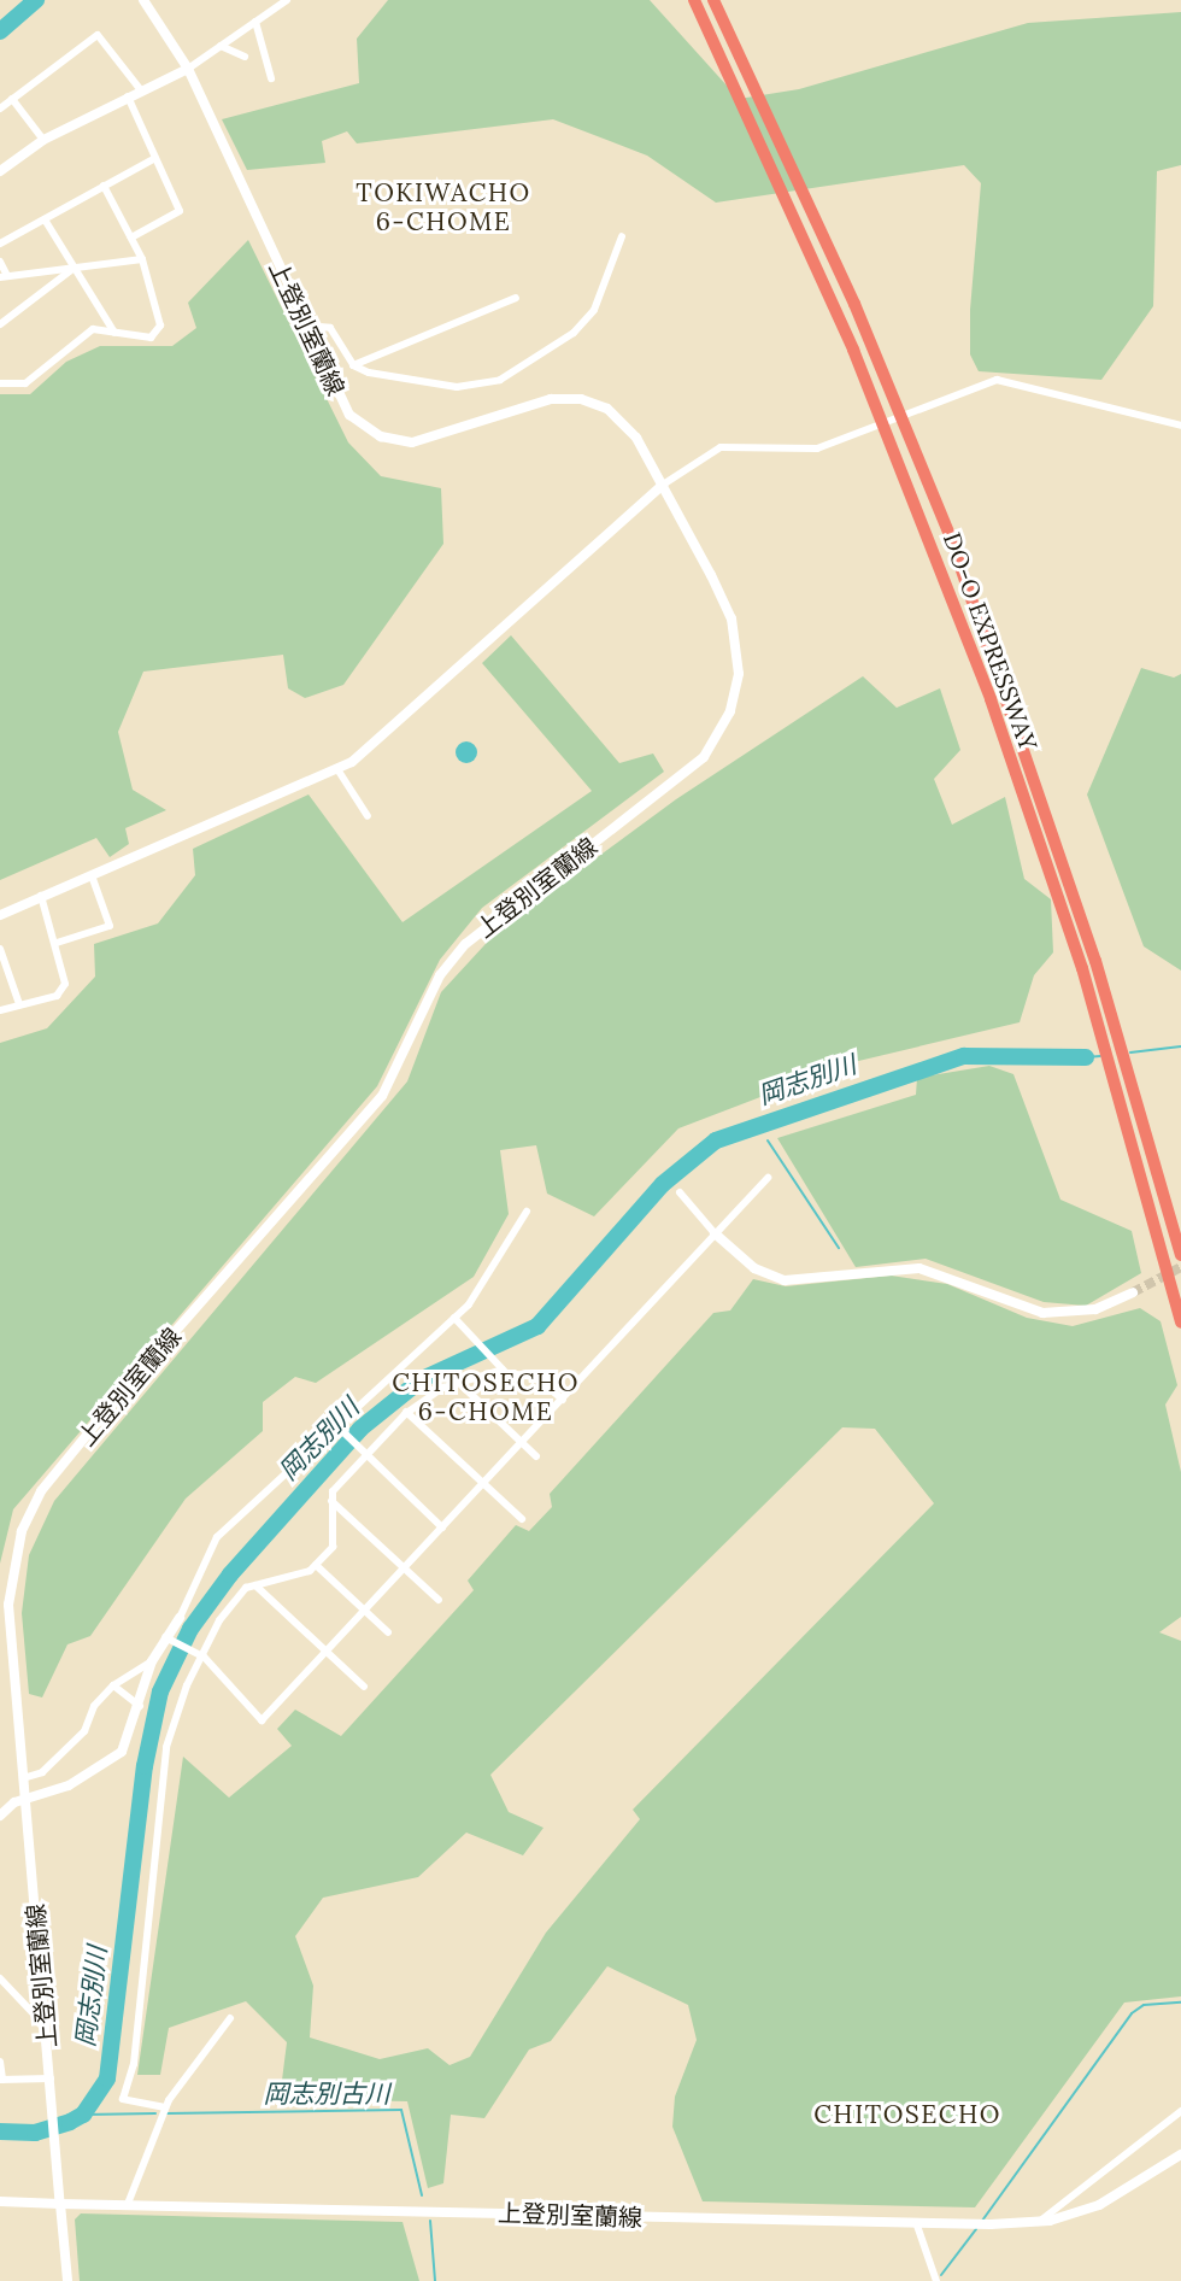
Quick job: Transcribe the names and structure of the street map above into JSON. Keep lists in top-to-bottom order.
{
  "streets": {
    "highway": ["DO-O EXPRESSWAY"],
    "main road": ["上登別室蘭線"]
  },
  "districts": ["TOKIWACHO 6-CHOME", "CHITOSECHO 6-CHOME", "CHITOSECHO"],
  "water": ["岡志別川", "岡志別古川"]
}
